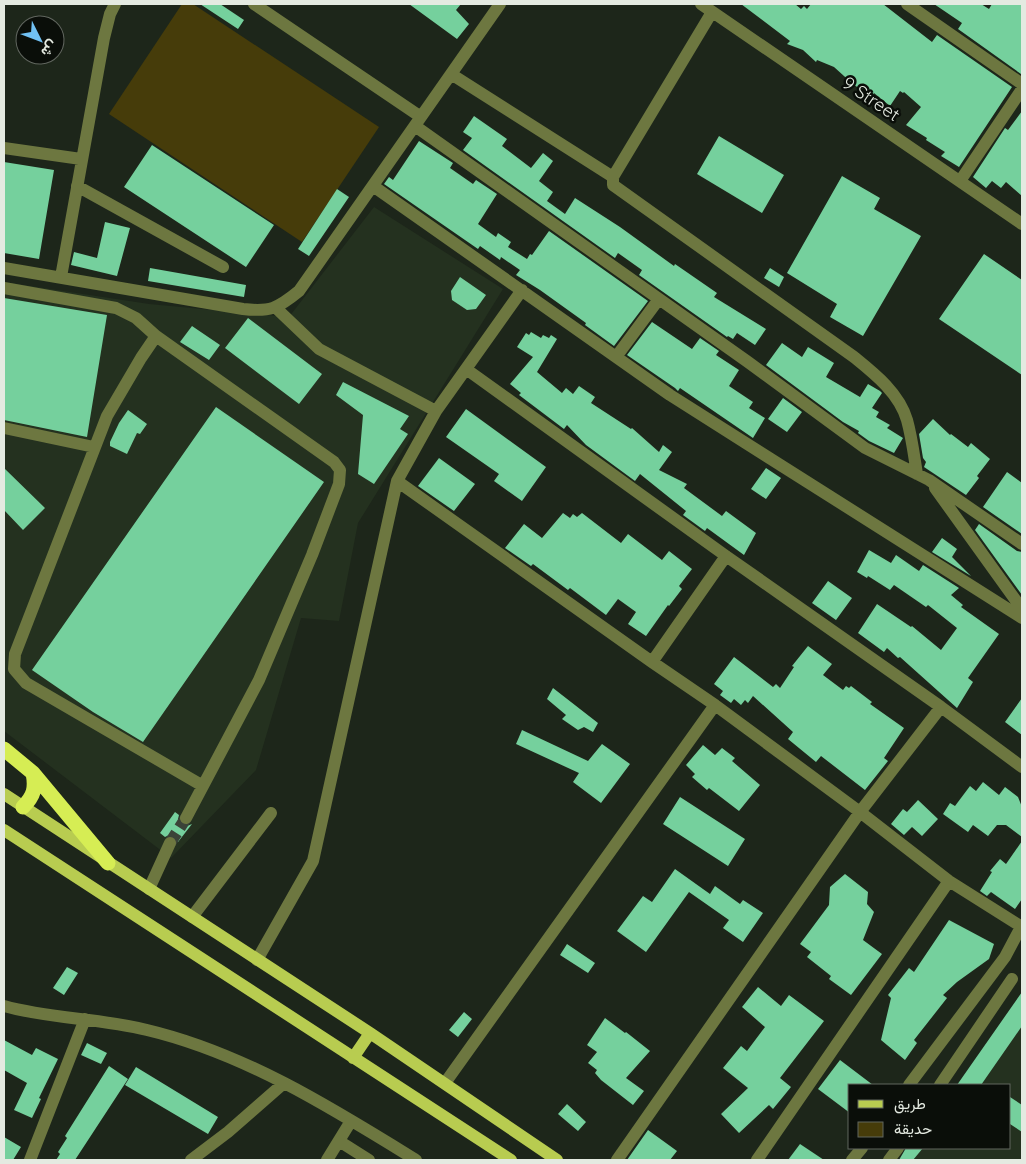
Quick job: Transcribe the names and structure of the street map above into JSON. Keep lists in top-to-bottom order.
{
  "streets": {
    "street": ["9 Street"]
  },
  "legend": ["طريق", "حديقة"],
  "north": "bottom right"
}
